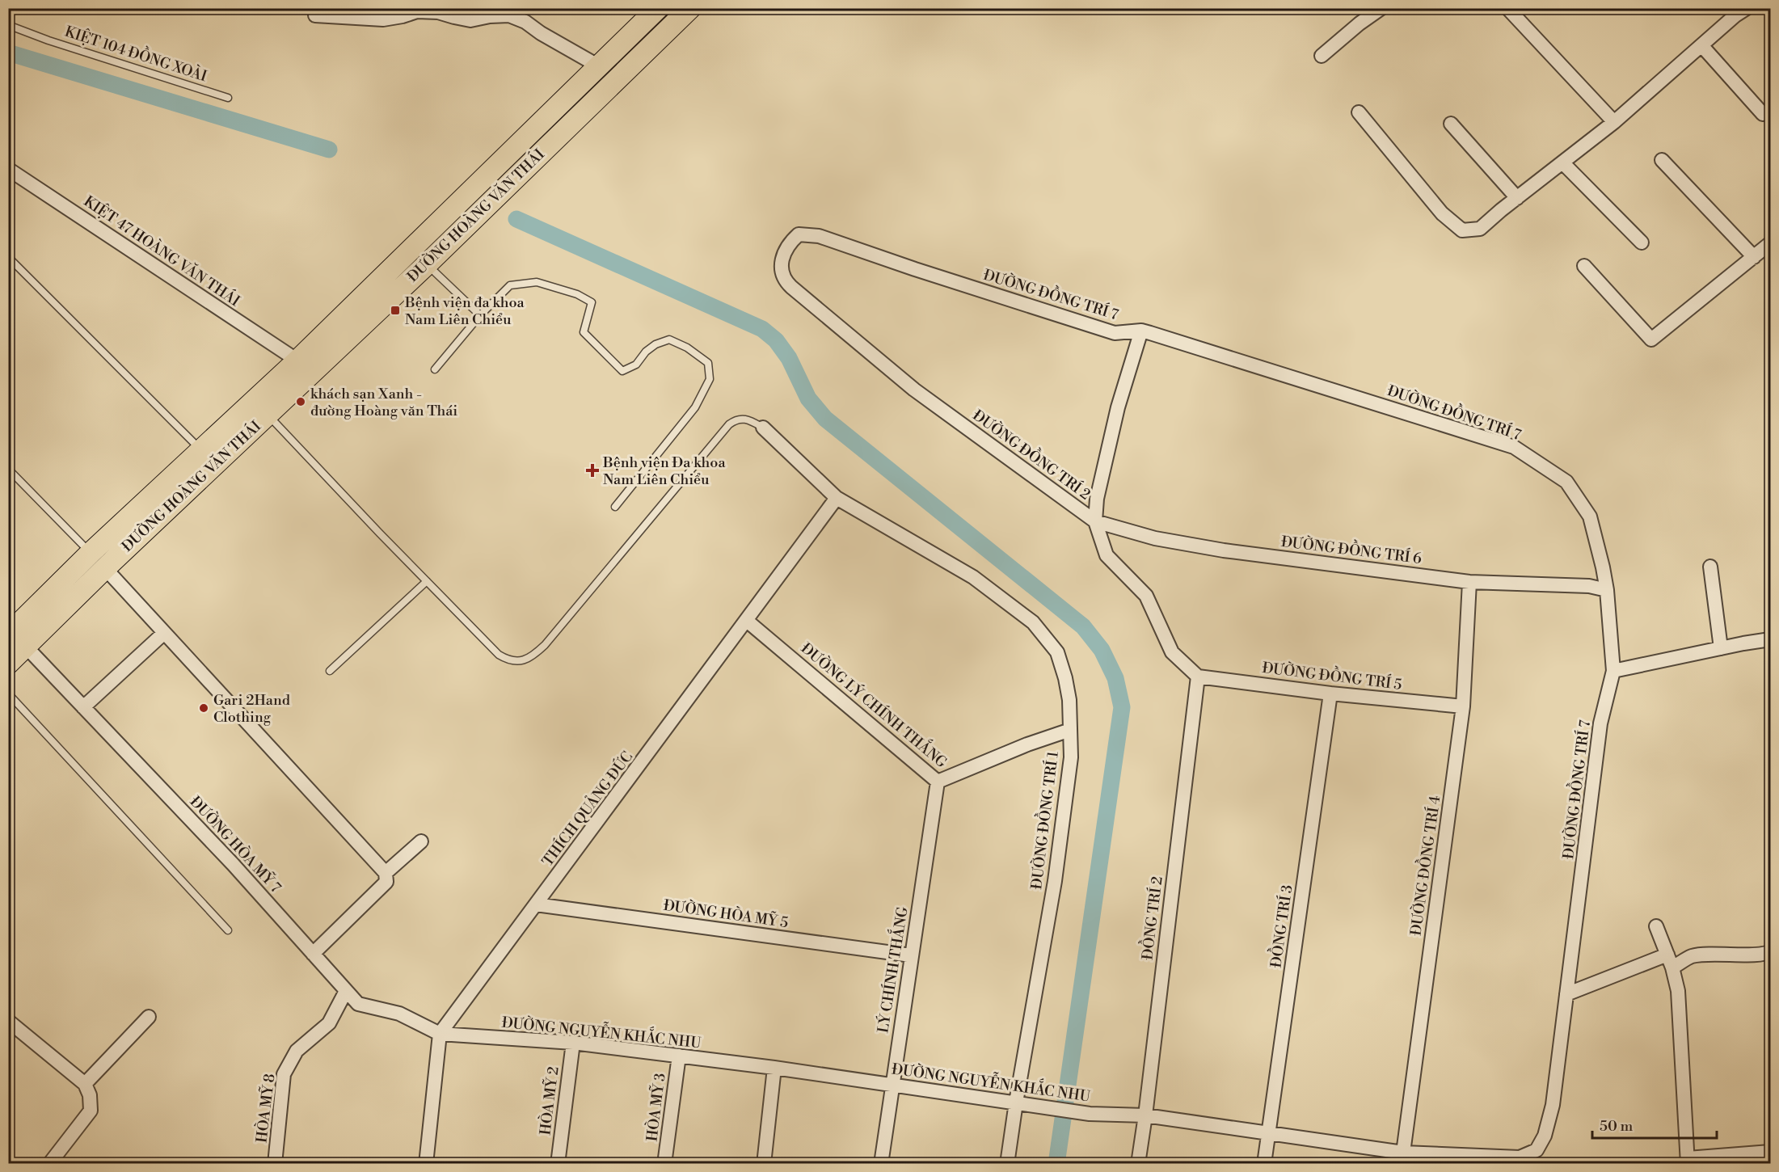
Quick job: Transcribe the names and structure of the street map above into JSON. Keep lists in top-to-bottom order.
{
  "streets": {
    "main road": ["ĐƯỜNG HOÀNG VĂN THÁI"],
    "street": [
      "KIỆT 47 HOÀNG VĂN THÁI",
      "ĐƯỜNG ĐỒNG TRÍ 7",
      "ĐƯỜNG ĐỒNG TRÍ 2",
      "ĐƯỜNG ĐỒNG TRÍ 6",
      "ĐƯỜNG ĐỒNG TRÍ 5",
      "ĐƯỜNG LÝ CHÍNH THẮNG",
      "THÍCH QUẢNG ĐỨC",
      "ĐƯỜNG ĐỒNG TRÍ 1",
      "ĐƯỜNG HÒA MỸ 7",
      "ĐƯỜNG ĐỒNG TRÍ 4",
      "ĐƯỜNG HÒA MỸ 5",
      "ĐỒNG TRÍ 2",
      "ĐỒNG TRÍ 3",
      "LÝ CHÍNH THẮNG",
      "ĐƯỜNG NGUYỄN KHẮC NHU",
      "HÒA MỸ 2",
      "HÒA MỸ 3",
      "HÒA MỸ 8"
    ],
    "lane": ["KIỆT 104 ĐỒNG XOÀI"]
  },
  "crossings": [
    ["ĐƯỜNG HOÀNG VĂN THÁI", "KIỆT 47 HOÀNG VĂN THÁI"],
    ["ĐƯỜNG HOÀNG VĂN THÁI", "ĐƯỜNG HÒA MỸ 7"],
    ["ĐƯỜNG ĐỒNG TRÍ 7", "ĐƯỜNG ĐỒNG TRÍ 2"],
    ["ĐƯỜNG ĐỒNG TRÍ 7", "ĐƯỜNG ĐỒNG TRÍ 6"],
    ["ĐƯỜNG ĐỒNG TRÍ 7", "ĐƯỜNG NGUYỄN KHẮC NHU"],
    ["ĐƯỜNG ĐỒNG TRÍ 2", "ĐƯỜNG ĐỒNG TRÍ 6"],
    ["ĐƯỜNG ĐỒNG TRÍ 2", "ĐƯỜNG ĐỒNG TRÍ 5"],
    ["ĐƯỜNG ĐỒNG TRÍ 2", "ĐỒNG TRÍ 2"],
    ["ĐƯỜNG ĐỒNG TRÍ 6", "ĐƯỜNG ĐỒNG TRÍ 4"],
    ["ĐƯỜNG ĐỒNG TRÍ 5", "ĐƯỜNG ĐỒNG TRÍ 4"],
    ["ĐƯỜNG ĐỒNG TRÍ 5", "ĐỒNG TRÍ 2"],
    ["ĐƯỜNG ĐỒNG TRÍ 5", "ĐỒNG TRÍ 3"],
    ["ĐƯỜNG LÝ CHÍNH THẮNG", "THÍCH QUẢNG ĐỨC"],
    ["ĐƯỜNG LÝ CHÍNH THẮNG", "ĐƯỜNG ĐỒNG TRÍ 1"],
    ["ĐƯỜNG LÝ CHÍNH THẮNG", "LÝ CHÍNH THẮNG"],
    ["THÍCH QUẢNG ĐỨC", "ĐƯỜNG ĐỒNG TRÍ 1"],
    ["THÍCH QUẢNG ĐỨC", "ĐƯỜNG HÒA MỸ 7"],
    ["THÍCH QUẢNG ĐỨC", "ĐƯỜNG HÒA MỸ 5"],
    ["THÍCH QUẢNG ĐỨC", "ĐƯỜNG NGUYỄN KHẮC NHU"],
    ["ĐƯỜNG ĐỒNG TRÍ 1", "ĐƯỜNG NGUYỄN KHẮC NHU"],
    ["ĐƯỜNG HÒA MỸ 7", "ĐƯỜNG NGUYỄN KHẮC NHU"],
    ["ĐƯỜNG HÒA MỸ 7", "HÒA MỸ 8"],
    ["ĐƯỜNG ĐỒNG TRÍ 4", "ĐƯỜNG NGUYỄN KHẮC NHU"],
    ["ĐƯỜNG HÒA MỸ 5", "LÝ CHÍNH THẮNG"],
    ["ĐỒNG TRÍ 2", "ĐƯỜNG NGUYỄN KHẮC NHU"],
    ["ĐỒNG TRÍ 3", "ĐƯỜNG NGUYỄN KHẮC NHU"],
    ["LÝ CHÍNH THẮNG", "ĐƯỜNG NGUYỄN KHẮC NHU"],
    ["ĐƯỜNG NGUYỄN KHẮC NHU", "HÒA MỸ 2"],
    ["ĐƯỜNG NGUYỄN KHẮC NHU", "HÒA MỸ 3"]
  ],
  "places": {
    "transit": ["Bệnh viện đa khoa Nam Liên Chiểu"],
    "other": ["khách sạn Xanh - đường Hoàng văn Thái", "Gari 2Hand Clothing"],
    "health": ["Bệnh viện Đa khoa Nam Liên Chiểu"]
  },
  "scale_bar": "50 m"
}
